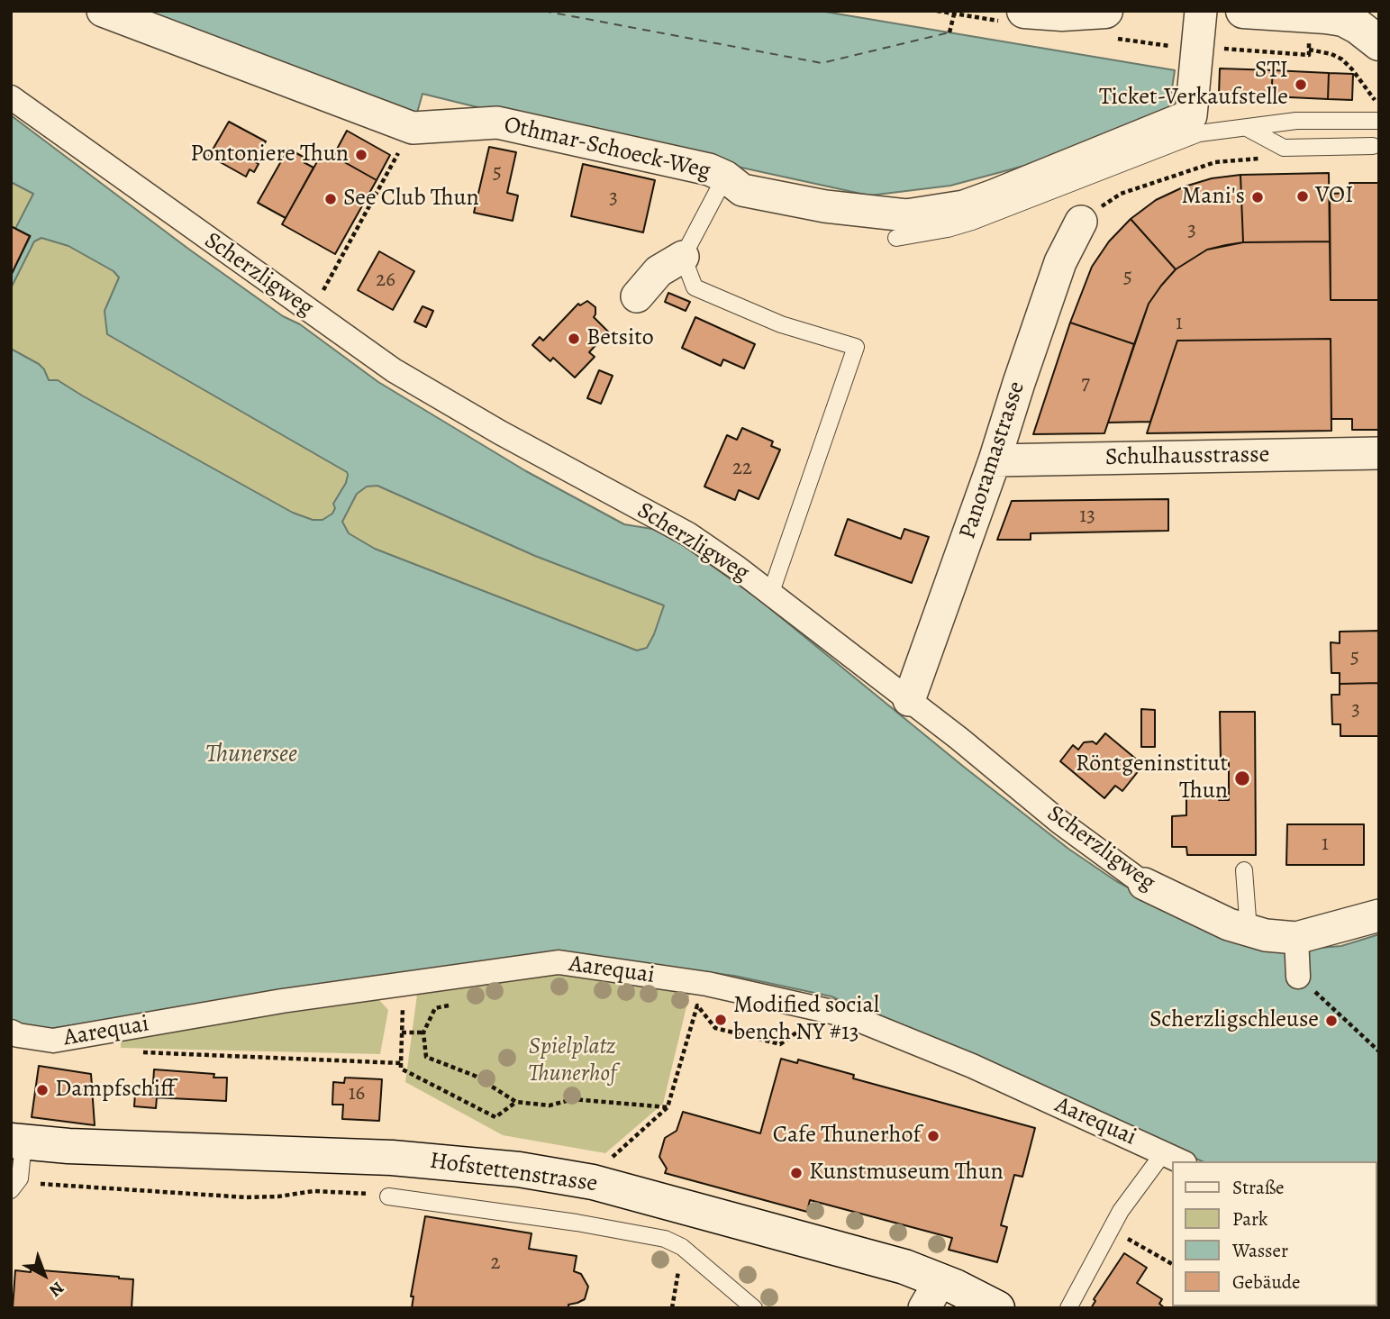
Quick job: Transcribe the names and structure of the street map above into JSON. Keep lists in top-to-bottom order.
{
  "streets": {
    "main road": ["Hofstettenstrasse"],
    "street": [
      "Othmar-Schoeck-Weg",
      "Scherzligweg",
      "Schulhausstrasse",
      "Panoramastrasse",
      "Aarequai"
    ]
  },
  "crossings": [
    ["Scherzligweg", "Panoramastrasse"],
    ["Schulhausstrasse", "Panoramastrasse"]
  ],
  "water": ["Thunersee"],
  "parks": ["Spielplatz Thunerhof"],
  "places": [
    "STI Ticket-Verkaufstelle",
    "Pontoniere Thun",
    "VOI",
    "Mani's",
    "See Club Thun",
    "Betsito",
    "Röntgeninstitut Thun",
    "Modified social bench NY #13",
    "Scherzligschleuse",
    "Dampfschiff",
    "Cafe Thunerhof",
    "Kunstmuseum Thun"
  ],
  "house_numbers": [
    "5",
    "3",
    "3",
    "5",
    "26",
    "1",
    "7",
    "22",
    "13",
    "5",
    "3",
    "1",
    "16",
    "2"
  ],
  "legend": [
    "Straße",
    "Park",
    "Wasser",
    "Gebäude"
  ],
  "north": "bottom right"
}
